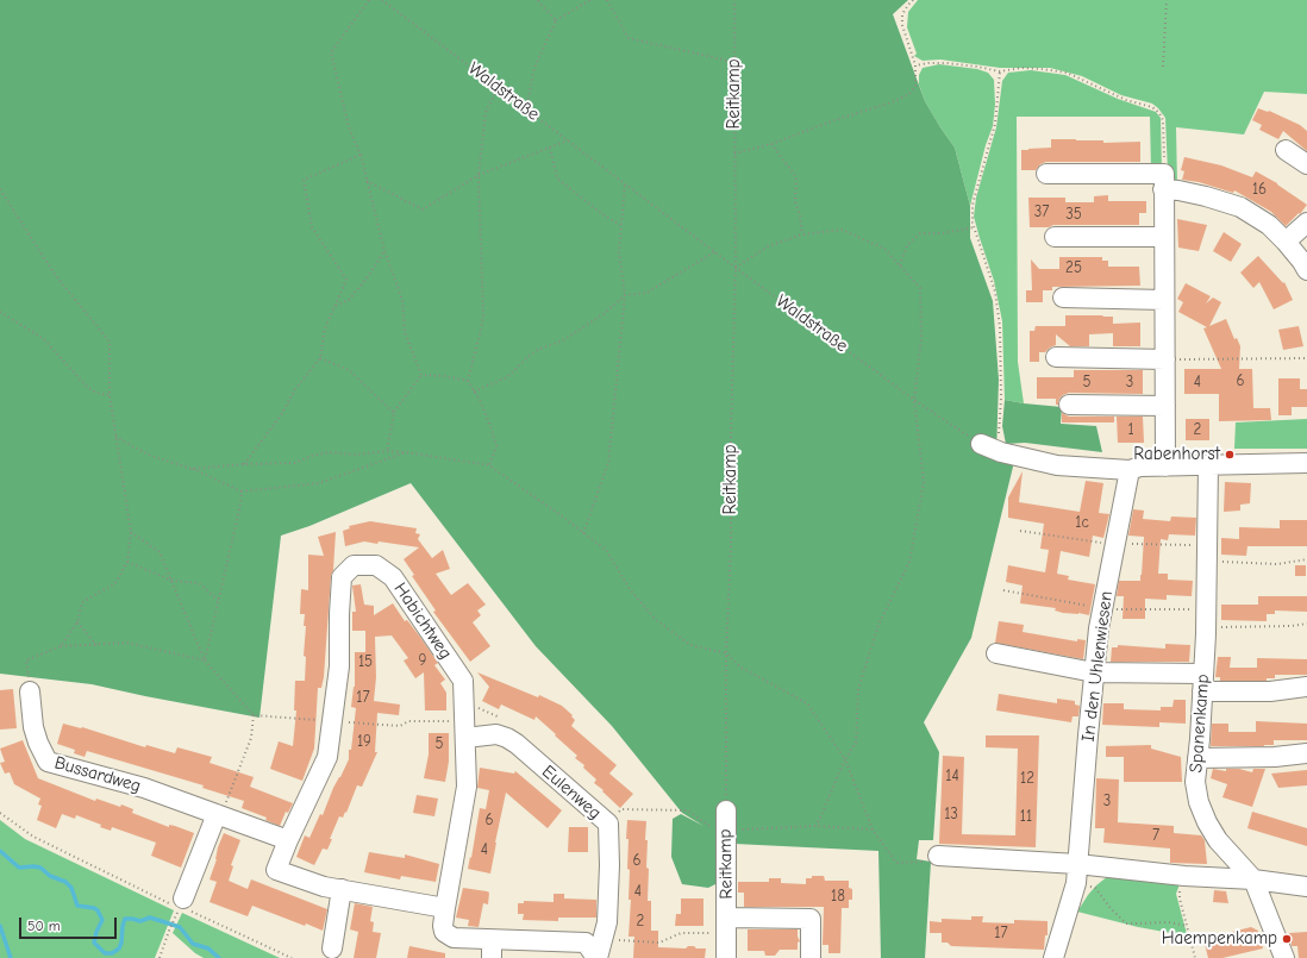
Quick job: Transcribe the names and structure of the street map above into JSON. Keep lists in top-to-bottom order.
{
  "streets": {
    "street": [
      "Reitkamp",
      "Habichtweg",
      "In den Uhlenwiesen",
      "Spanenkamp",
      "Bussardweg",
      "Eulenweg"
    ],
    "path": ["Waldstraße"]
  },
  "crossings": [
    ["Waldstraße", "Reitkamp"],
    ["Habichtweg", "Bussardweg"]
  ],
  "places": ["Rabenhorst", "Haempenkamp"],
  "house_numbers": [
    "16",
    "37",
    "35",
    "25",
    "6",
    "5",
    "3",
    "4",
    "1",
    "2",
    "1c",
    "9",
    "15",
    "17",
    "19",
    "5",
    "14",
    "12",
    "3",
    "13",
    "11",
    "6",
    "7",
    "4",
    "6",
    "4",
    "18",
    "2",
    "17"
  ],
  "scale_bar": "50 m"
}
